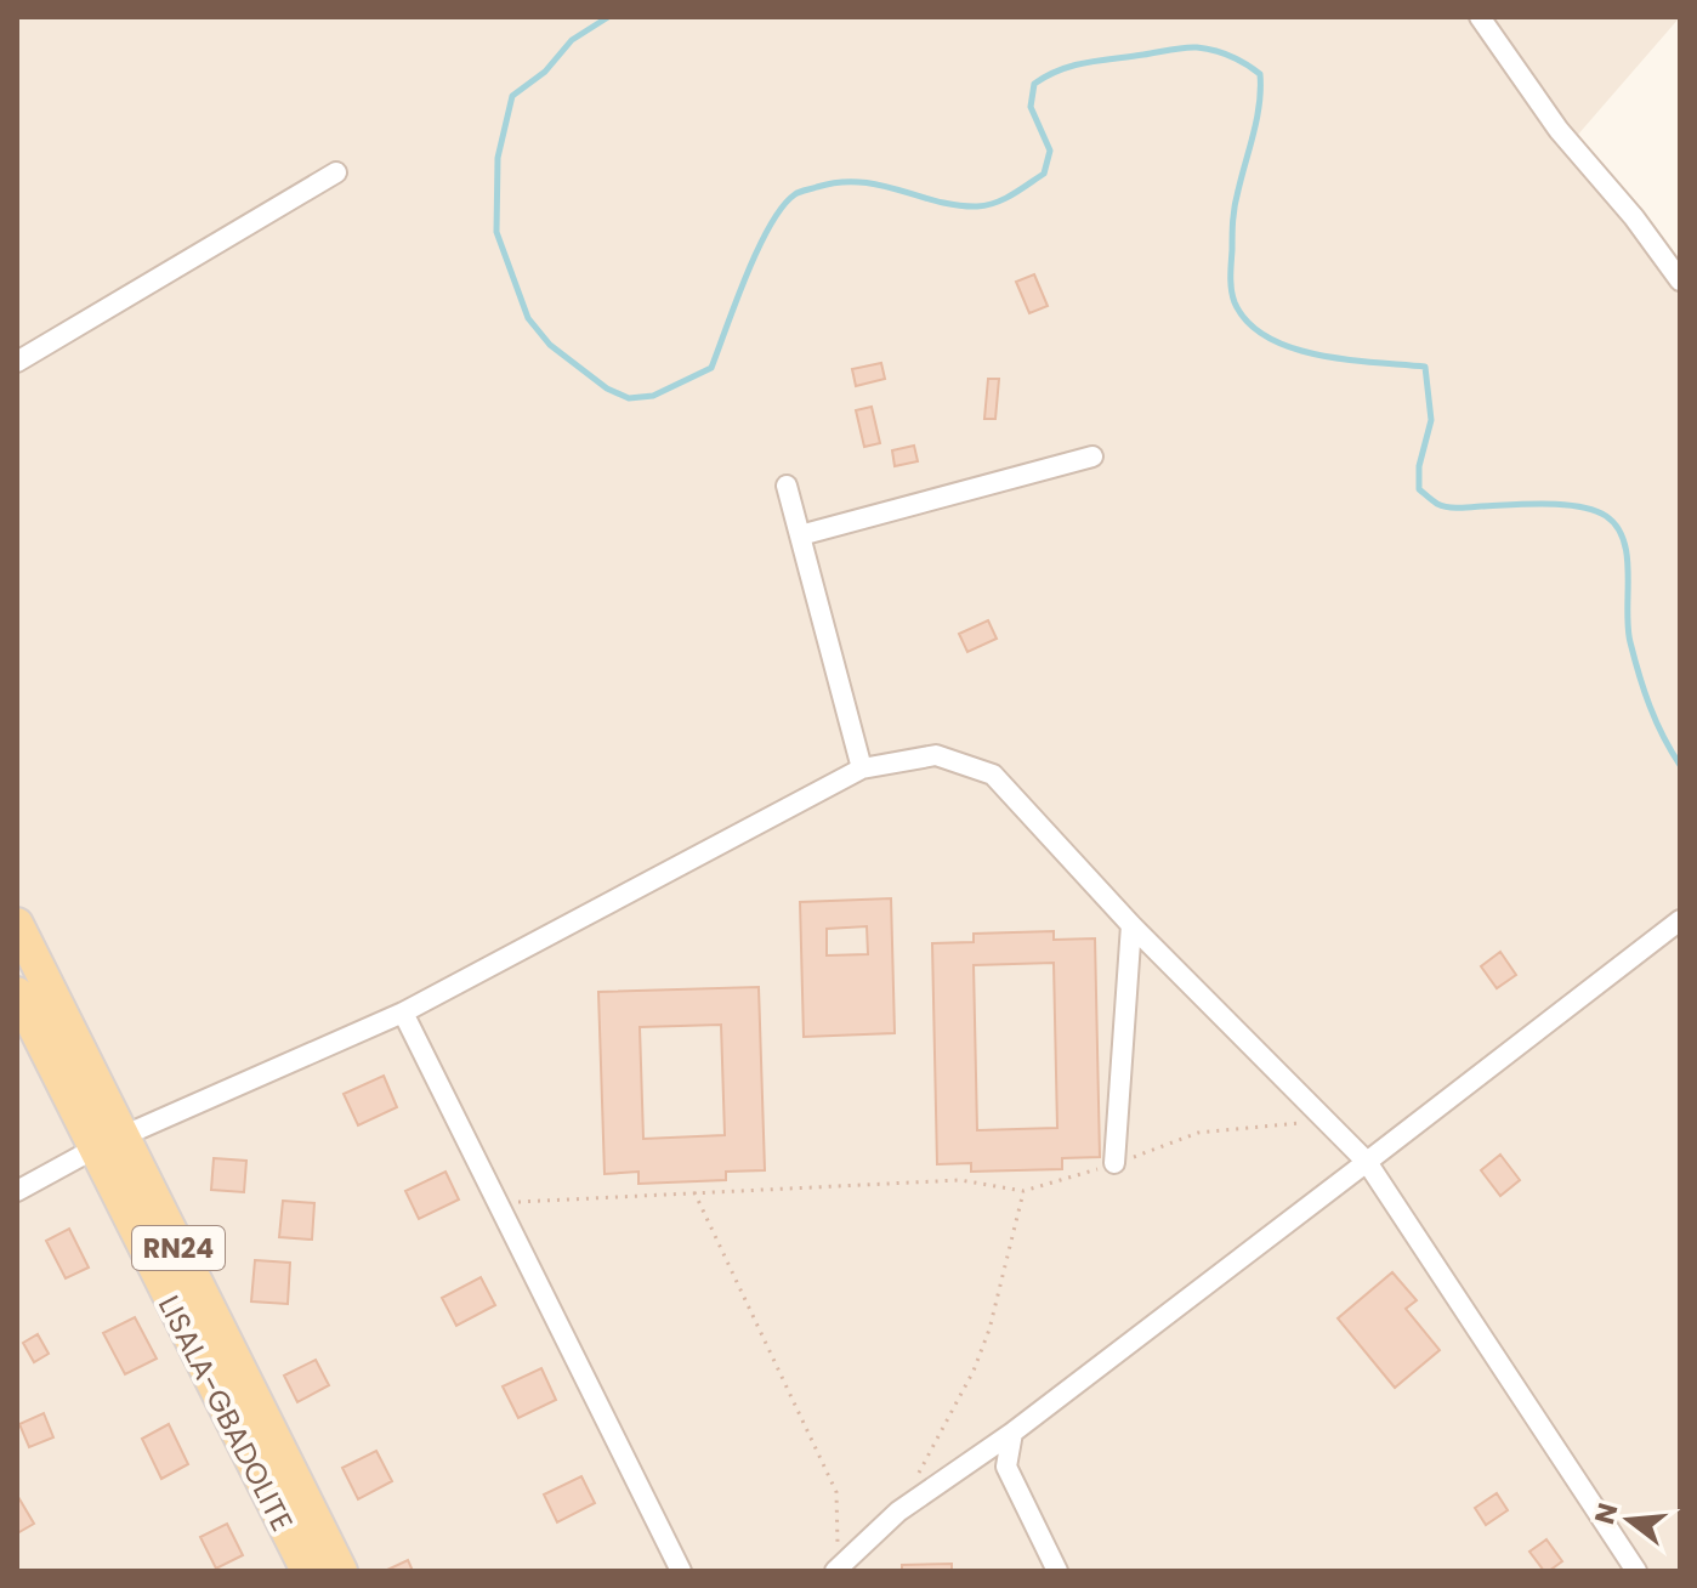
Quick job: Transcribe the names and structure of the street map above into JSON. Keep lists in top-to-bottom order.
{
  "streets": {
    "main road": ["RN24", "LISALA-GBADOLITE"]
  },
  "north": "left"
}
